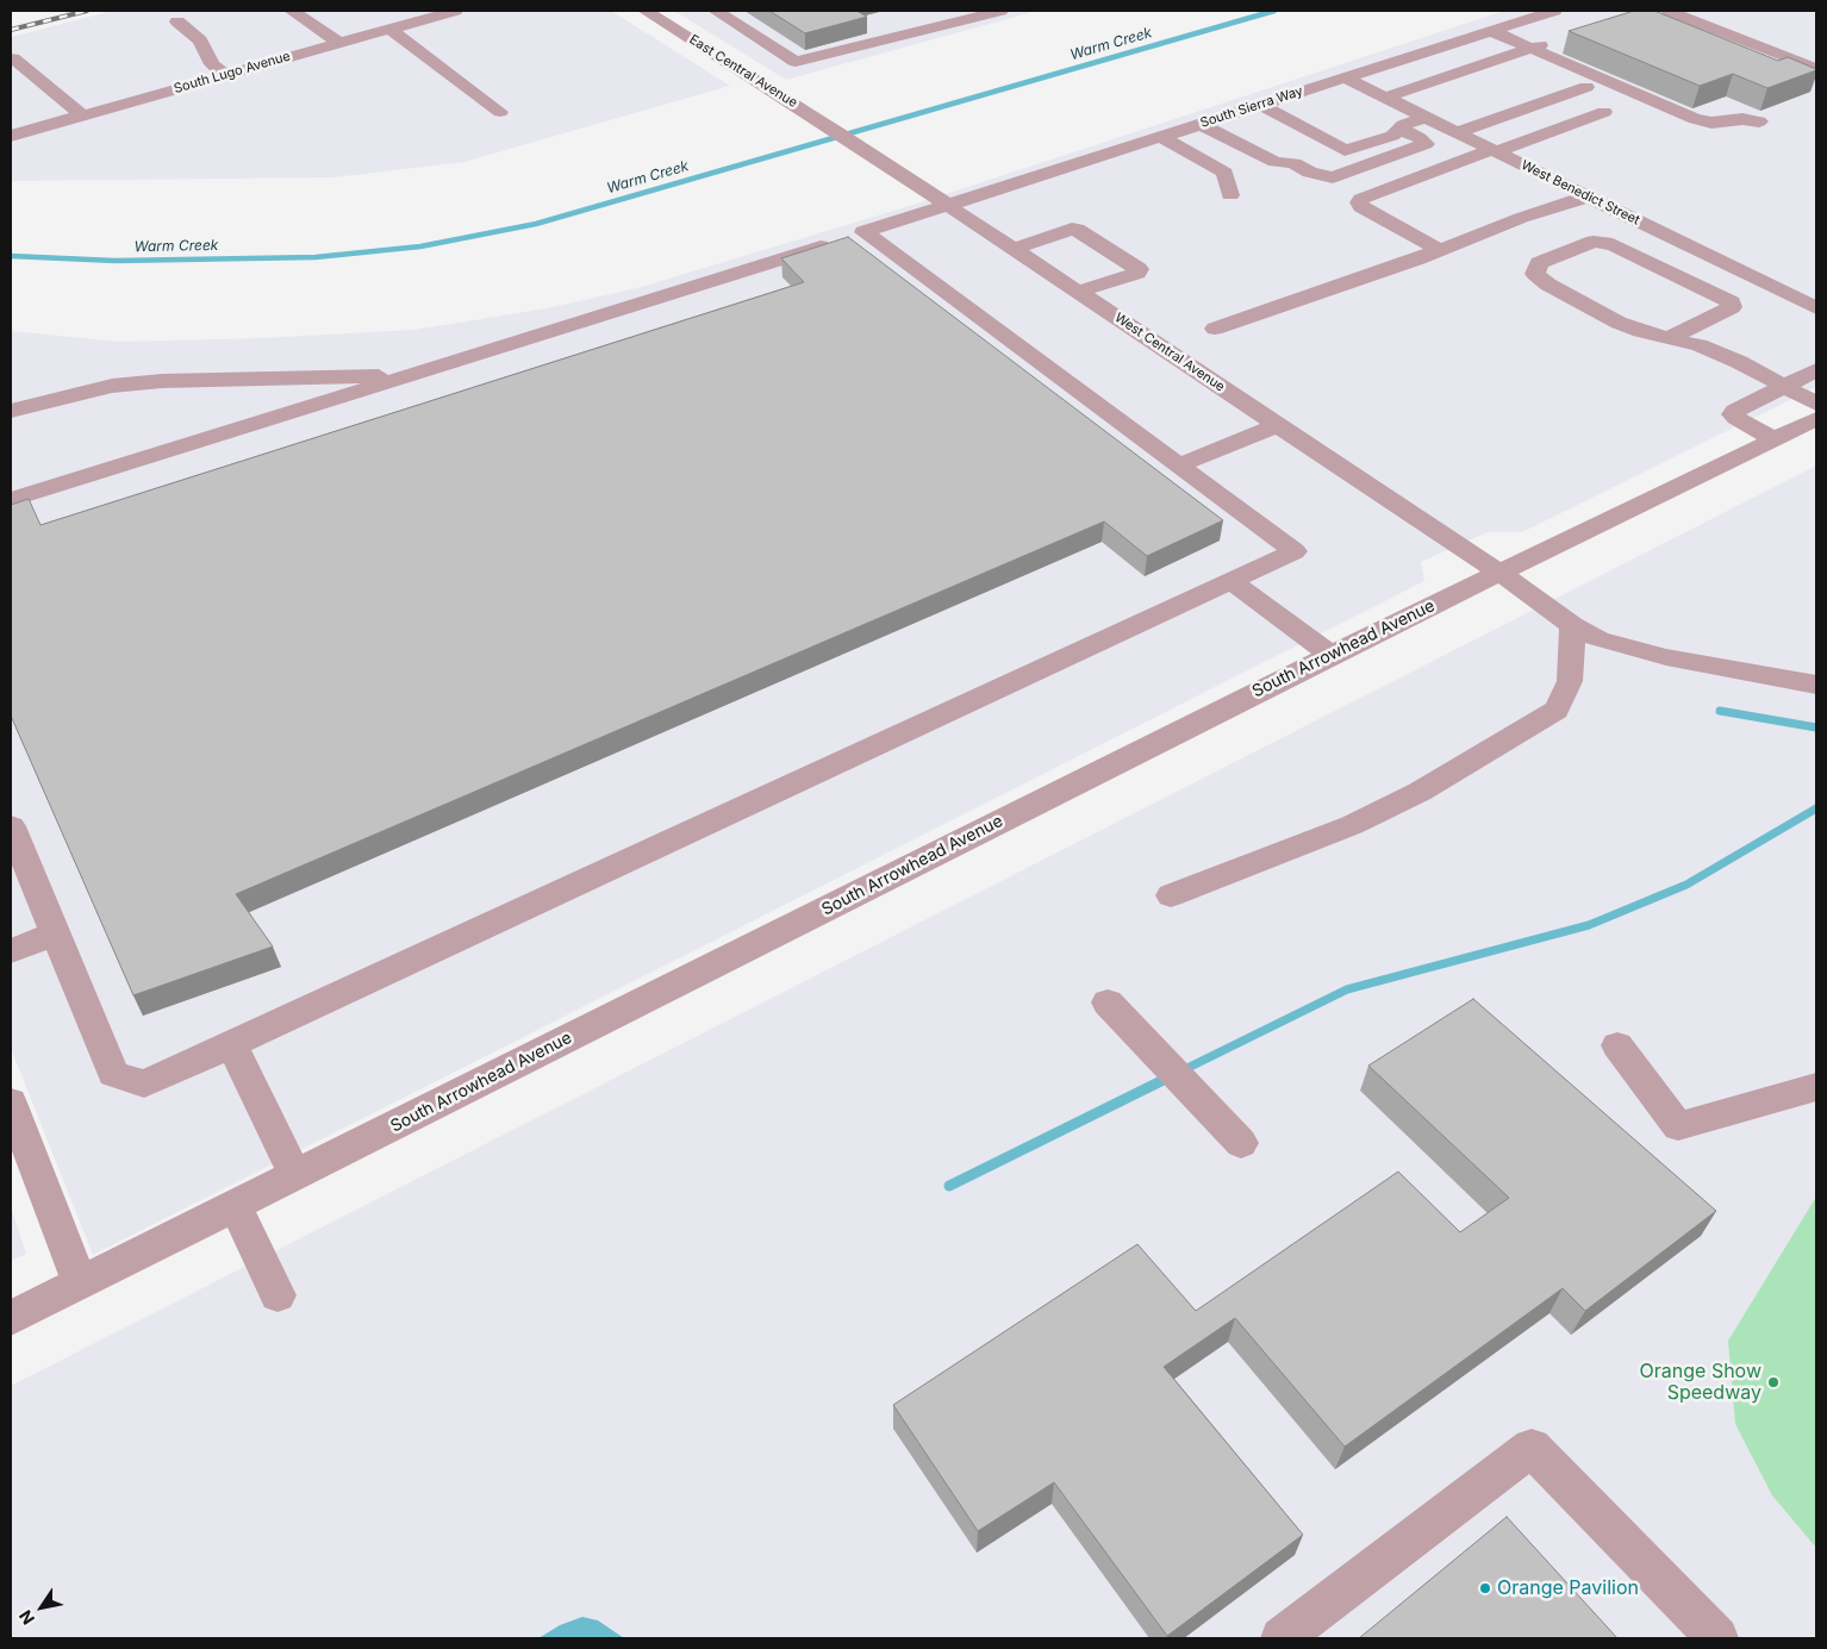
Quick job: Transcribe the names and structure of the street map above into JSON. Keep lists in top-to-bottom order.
{
  "streets": {
    "street": [
      "East Central Avenue",
      "South Lugo Avenue",
      "South Sierra Way",
      "West Benedict Street",
      "West Central Avenue",
      "South Arrowhead Avenue"
    ]
  },
  "crossings": [
    ["East Central Avenue", "West Central Avenue"],
    ["South Sierra Way", "West Benedict Street"],
    ["South Sierra Way", "West Central Avenue"],
    ["West Central Avenue", "South Arrowhead Avenue"]
  ],
  "water": ["Warm Creek"],
  "places": ["Orange Show Speedway", "Orange Pavilion"],
  "north": "bottom left"
}
